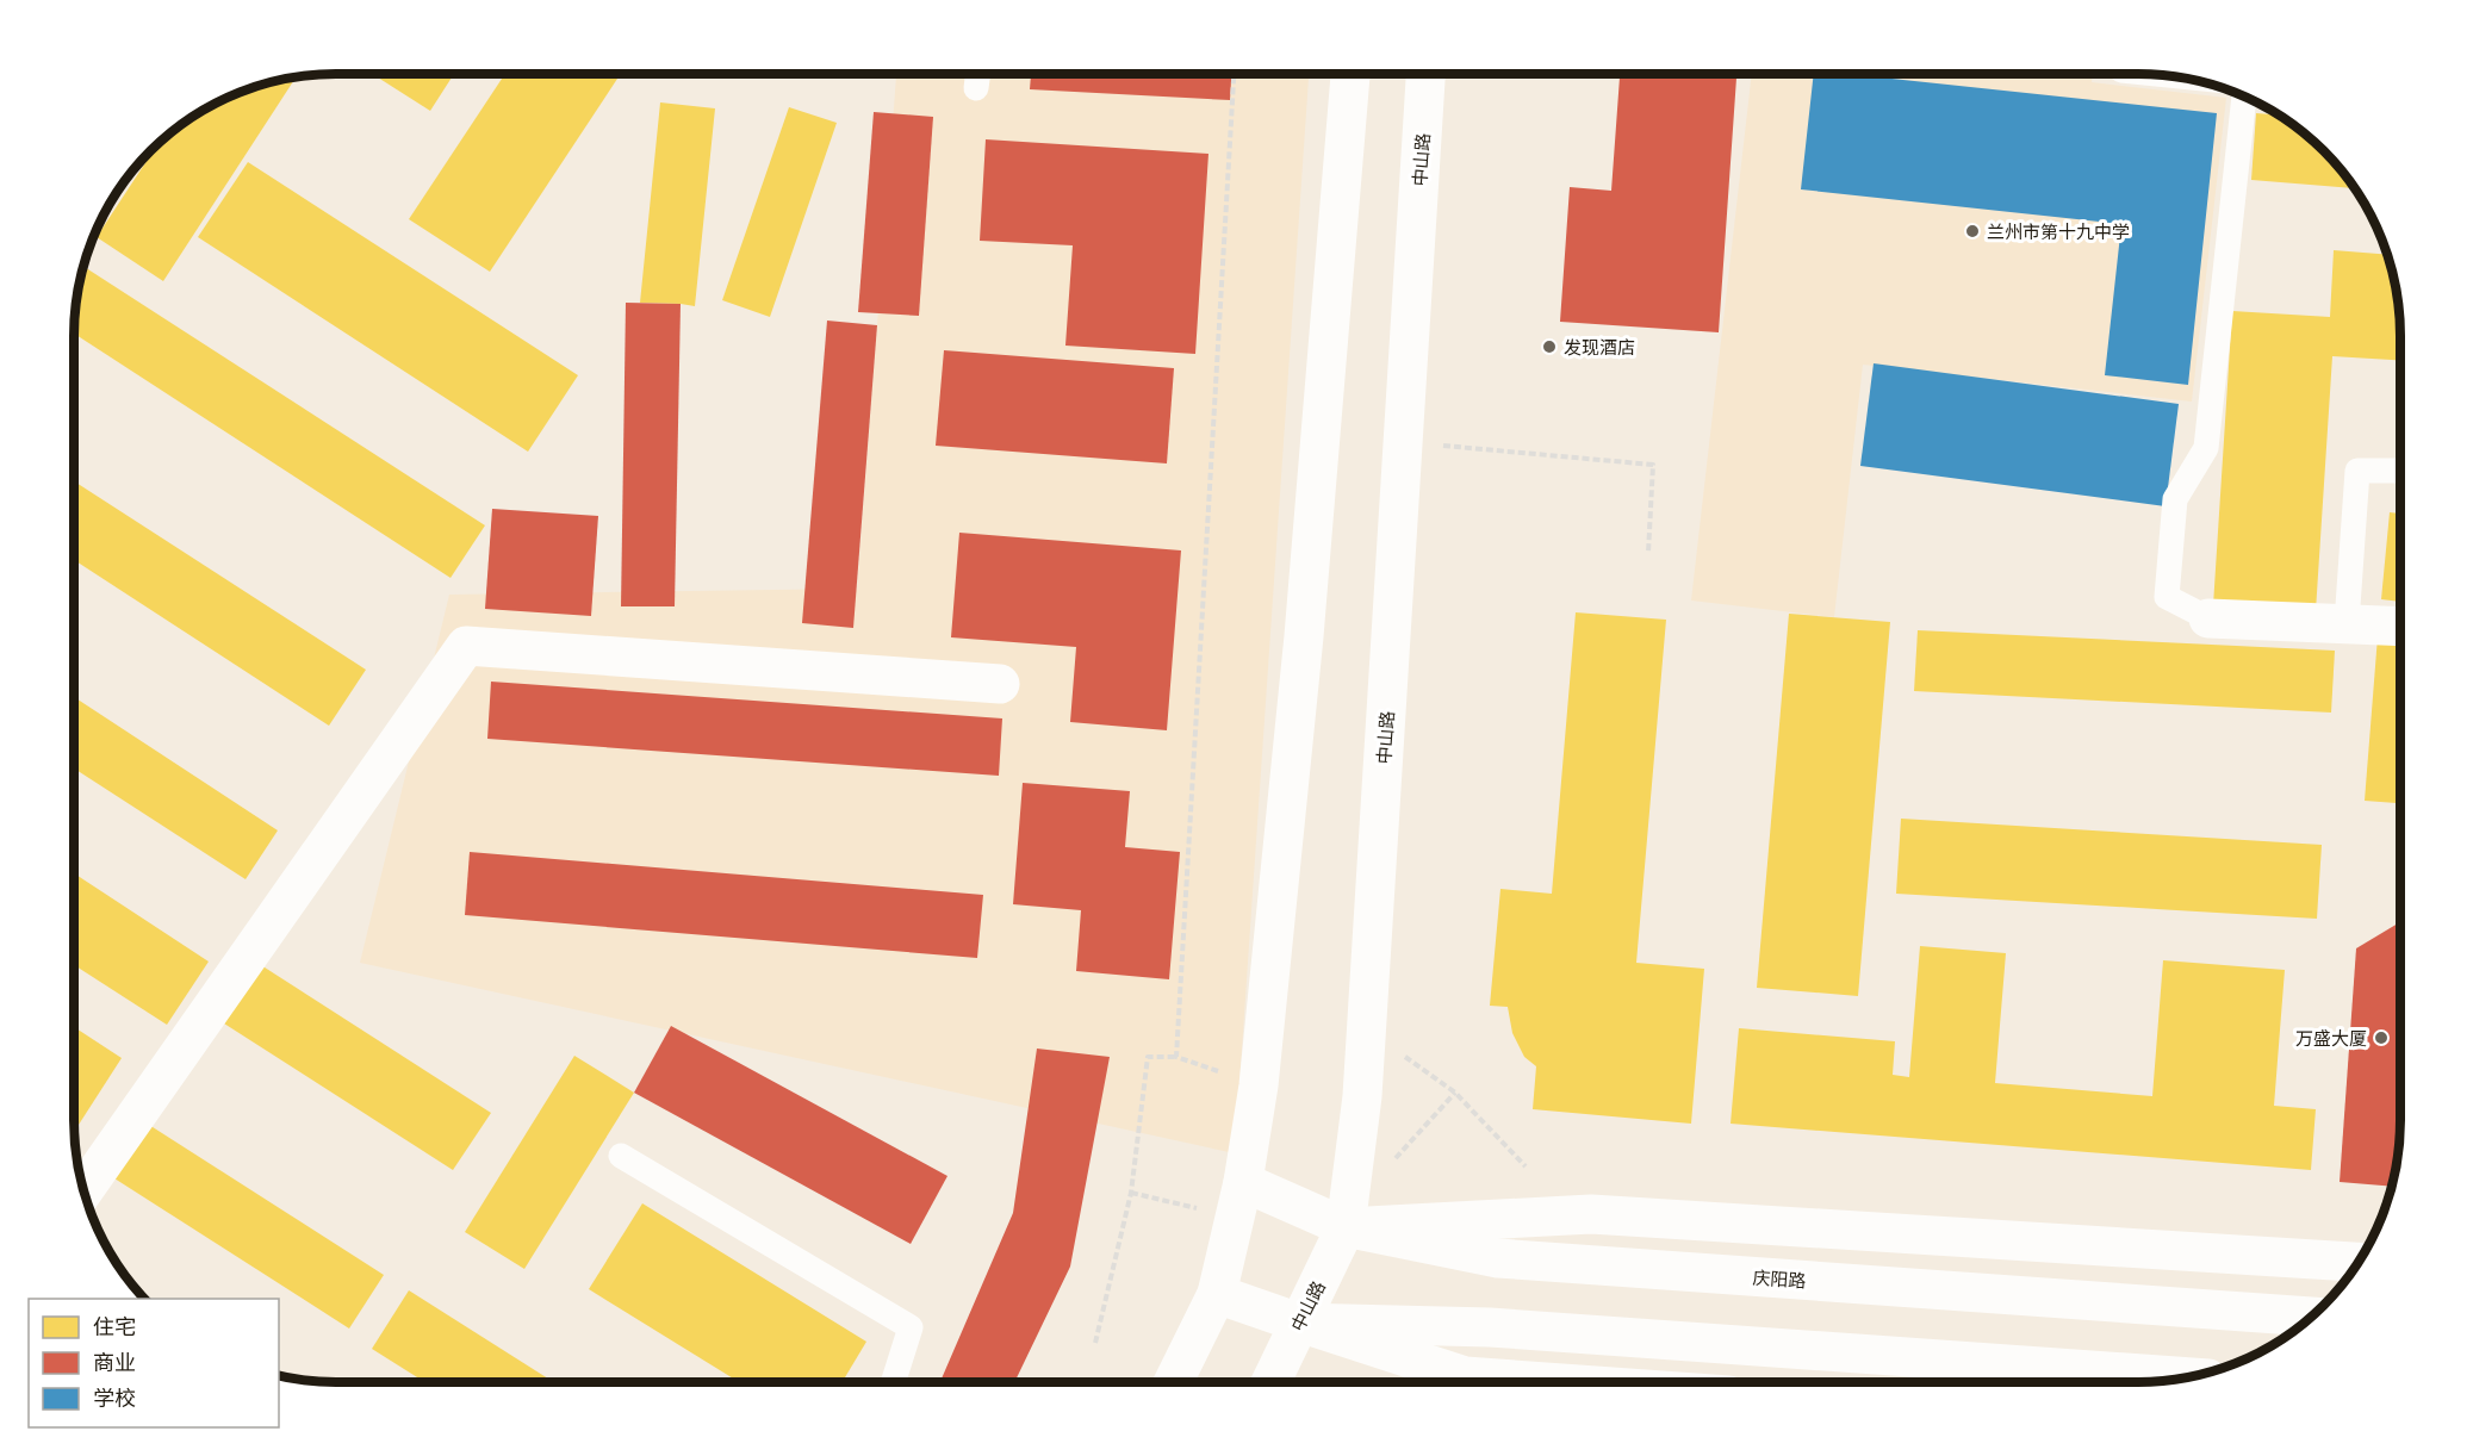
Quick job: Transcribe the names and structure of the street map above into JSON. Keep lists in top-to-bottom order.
{
  "streets": {
    "main road": ["中山路", "庆阳路"]
  },
  "crossings": [
    ["中山路", "庆阳路"]
  ],
  "places": ["兰州市第十九中学", "发现酒店", "万盛大厦"],
  "legend": ["住宅", "商业", "学校"]
}
